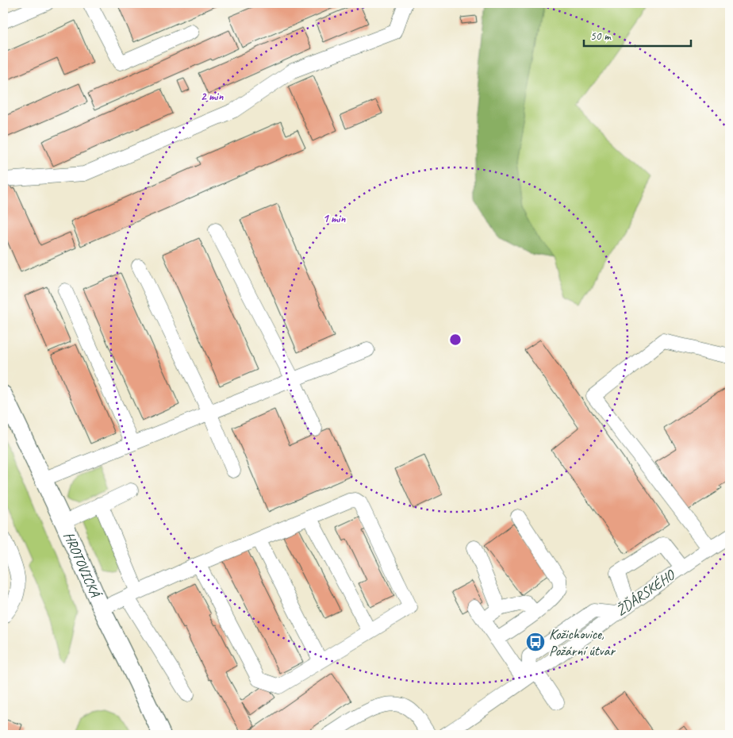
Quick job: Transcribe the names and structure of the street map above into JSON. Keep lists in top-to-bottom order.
{
  "streets": {
    "main road": ["HROTOVICKÁ"],
    "street": ["ŽĎÁRSKÉHO"]
  },
  "places": {
    "bus stop": ["Kožichovice, Požární útvar"]
  },
  "scale_bar": "50 m",
  "rings": ["2 min", "1 min"]
}
